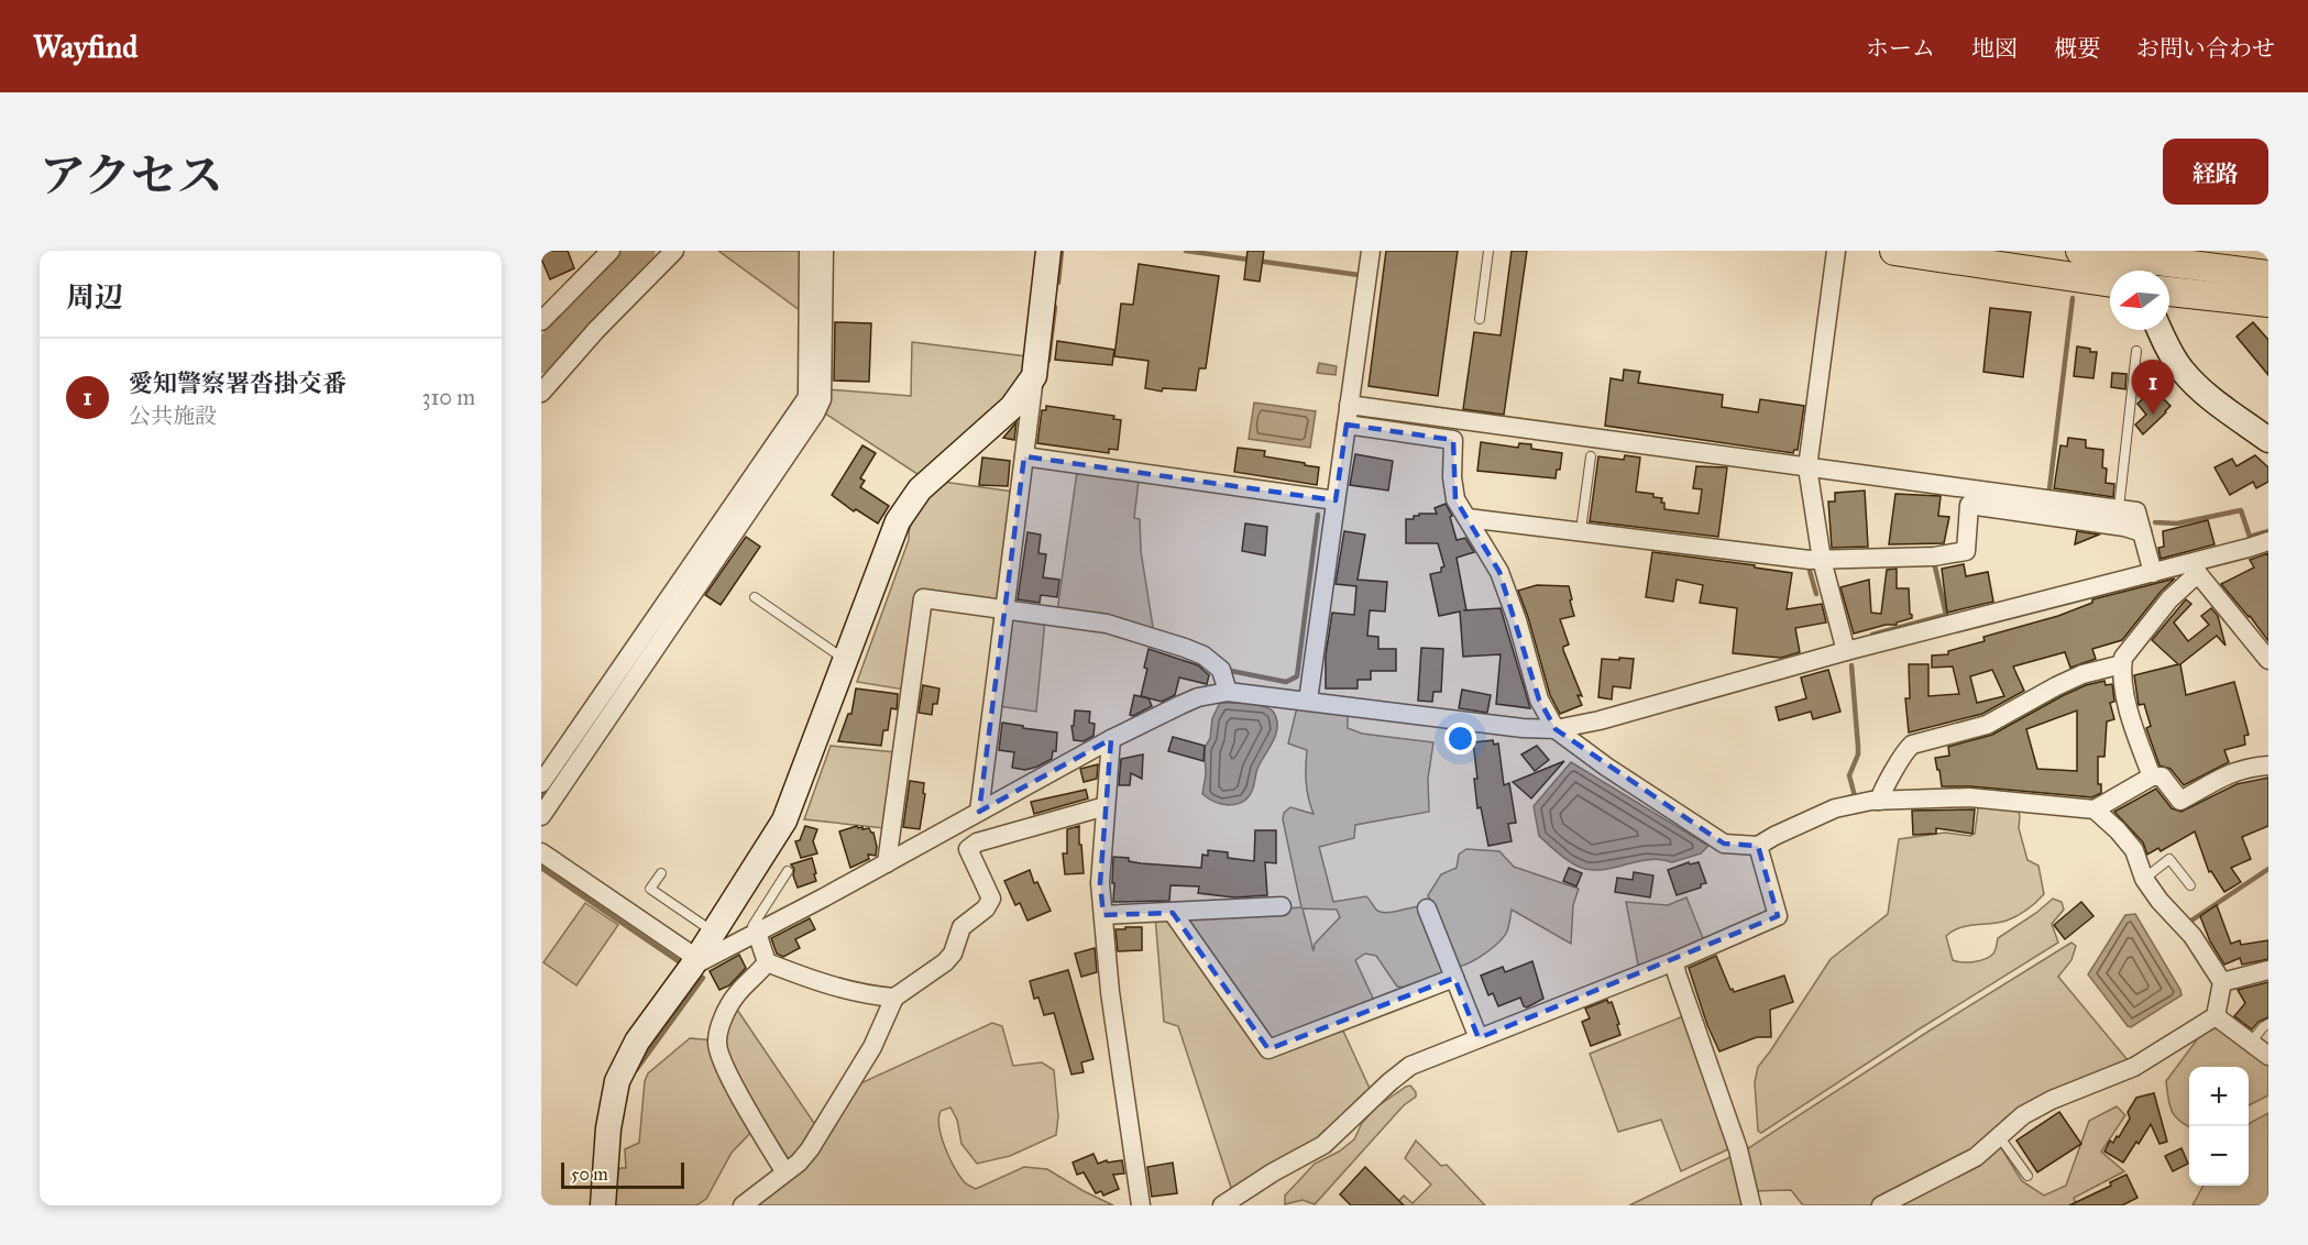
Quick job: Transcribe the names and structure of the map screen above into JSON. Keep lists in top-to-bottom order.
{
  "scale_bar": "50 m",
  "north": "left",
  "page": {
    "header": "Wayfind",
    "nav": [
      "ホーム",
      "地図",
      "概要",
      "お問い合わせ"
    ],
    "title": "アクセス",
    "buttons": "経路",
    "heading": "周辺",
    "list": [
      {
        "mark": "1",
        "name": "愛知警察署沓掛交番",
        "note": "公共施設",
        "value": "310 m"
      }
    ],
    "pins": "1",
    "map_buttons": ["+", "−"],
    "scale": "50 m"
  }
}
